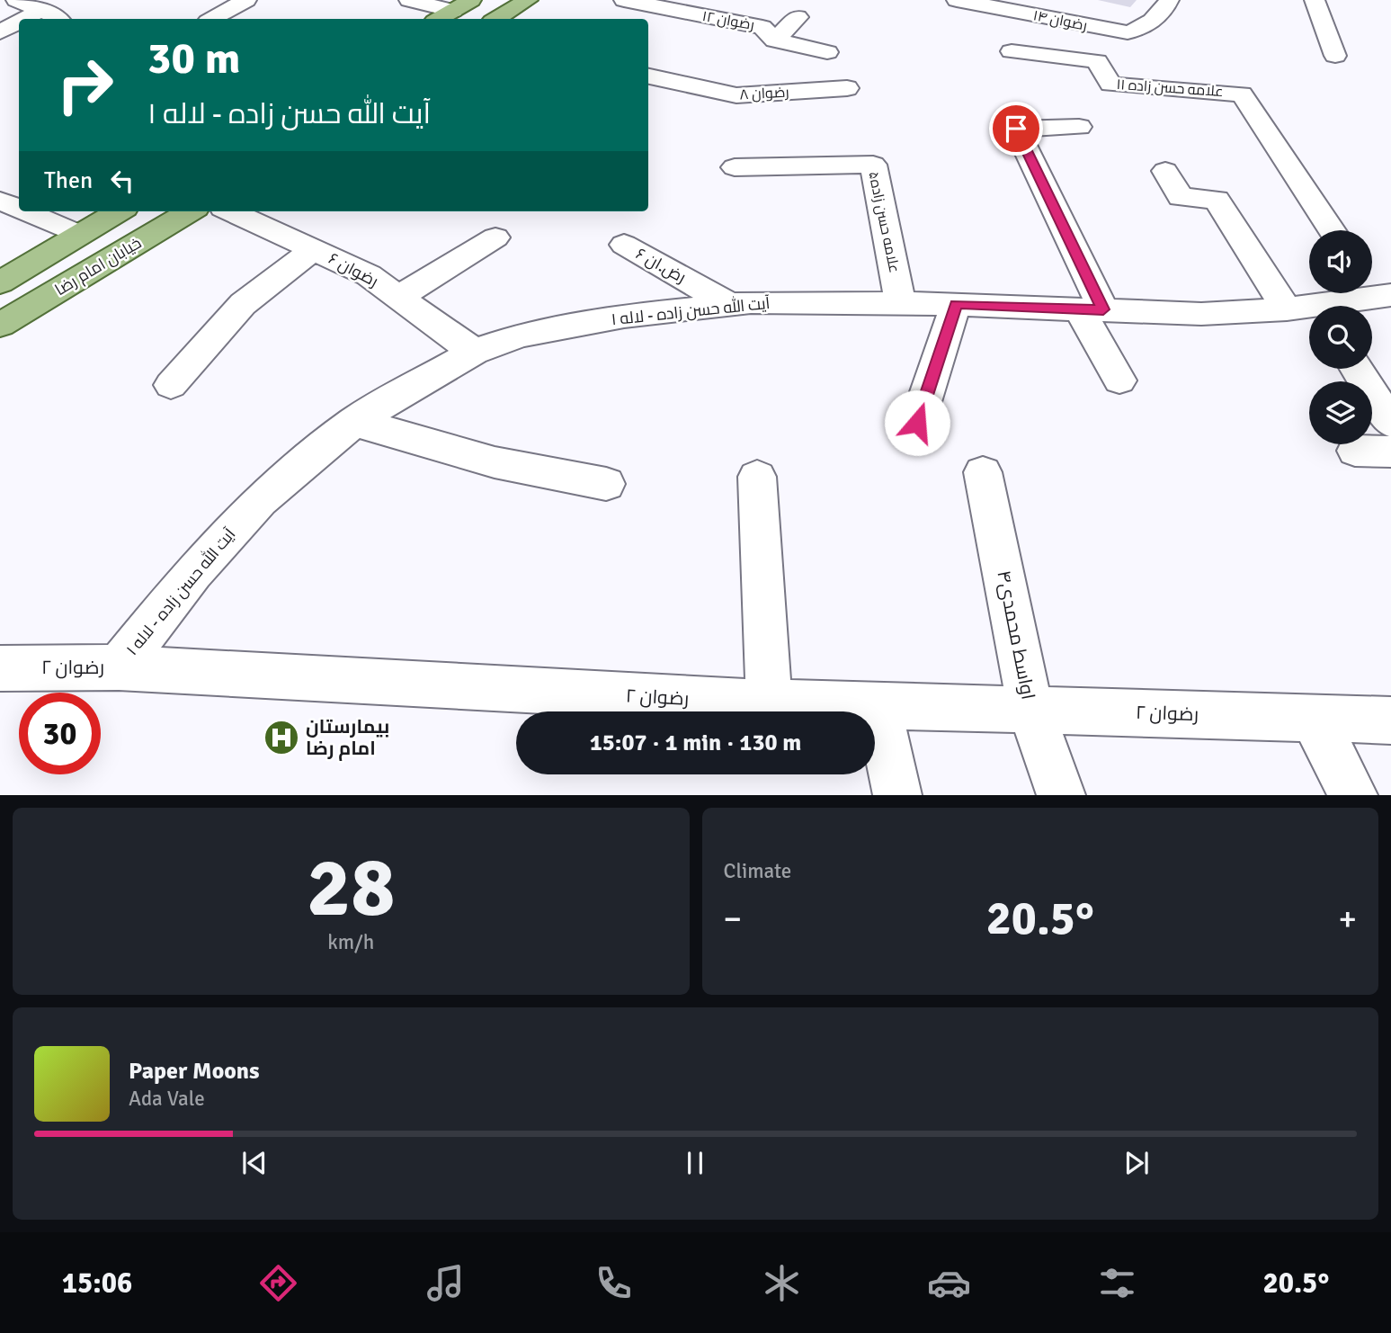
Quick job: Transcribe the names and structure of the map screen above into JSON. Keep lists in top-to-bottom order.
{
  "streets": {
    "main road": ["خیابان امام رضا"],
    "street": [
      "رضوان ۱۲",
      "رضوان ۱۴",
      "علامه حسن زاده ۱۱",
      "رضوان ۸",
      "علامه حسن زاده۵",
      "رض.ان ۶",
      "رضوان ۶",
      "آیت الله حسن زاده - لاله ۱",
      "اواسط محمدی۴",
      "رضوان ۲"
    ]
  },
  "crossings": [
    ["علامه حسن زاده۵", "آیت الله حسن زاده - لاله ۱"],
    ["رض.ان ۶", "آیت الله حسن زاده - لاله ۱"],
    ["رضوان ۶", "آیت الله حسن زاده - لاله ۱"],
    ["آیت الله حسن زاده - لاله ۱", "رضوان ۲"],
    ["اواسط محمدی۴", "رضوان ۲"]
  ],
  "places": {
    "hospital": ["بیمارستان امام رضا"]
  },
  "page": {
    "turn": ["30 m", "آیت الله حسن زاده - لاله ۱"],
    "then": "Then",
    "limit": "30",
    "trip": "15:07 · 1 min · 130 m",
    "tile": [
      ["28", "km/h"],
      "Climate"
    ],
    "heat": ["−", "20.5°", "+"],
    "song": ["Paper Moons", "Ada Vale"],
    "tabs": ["15:06", "20.5°"]
  }
}
